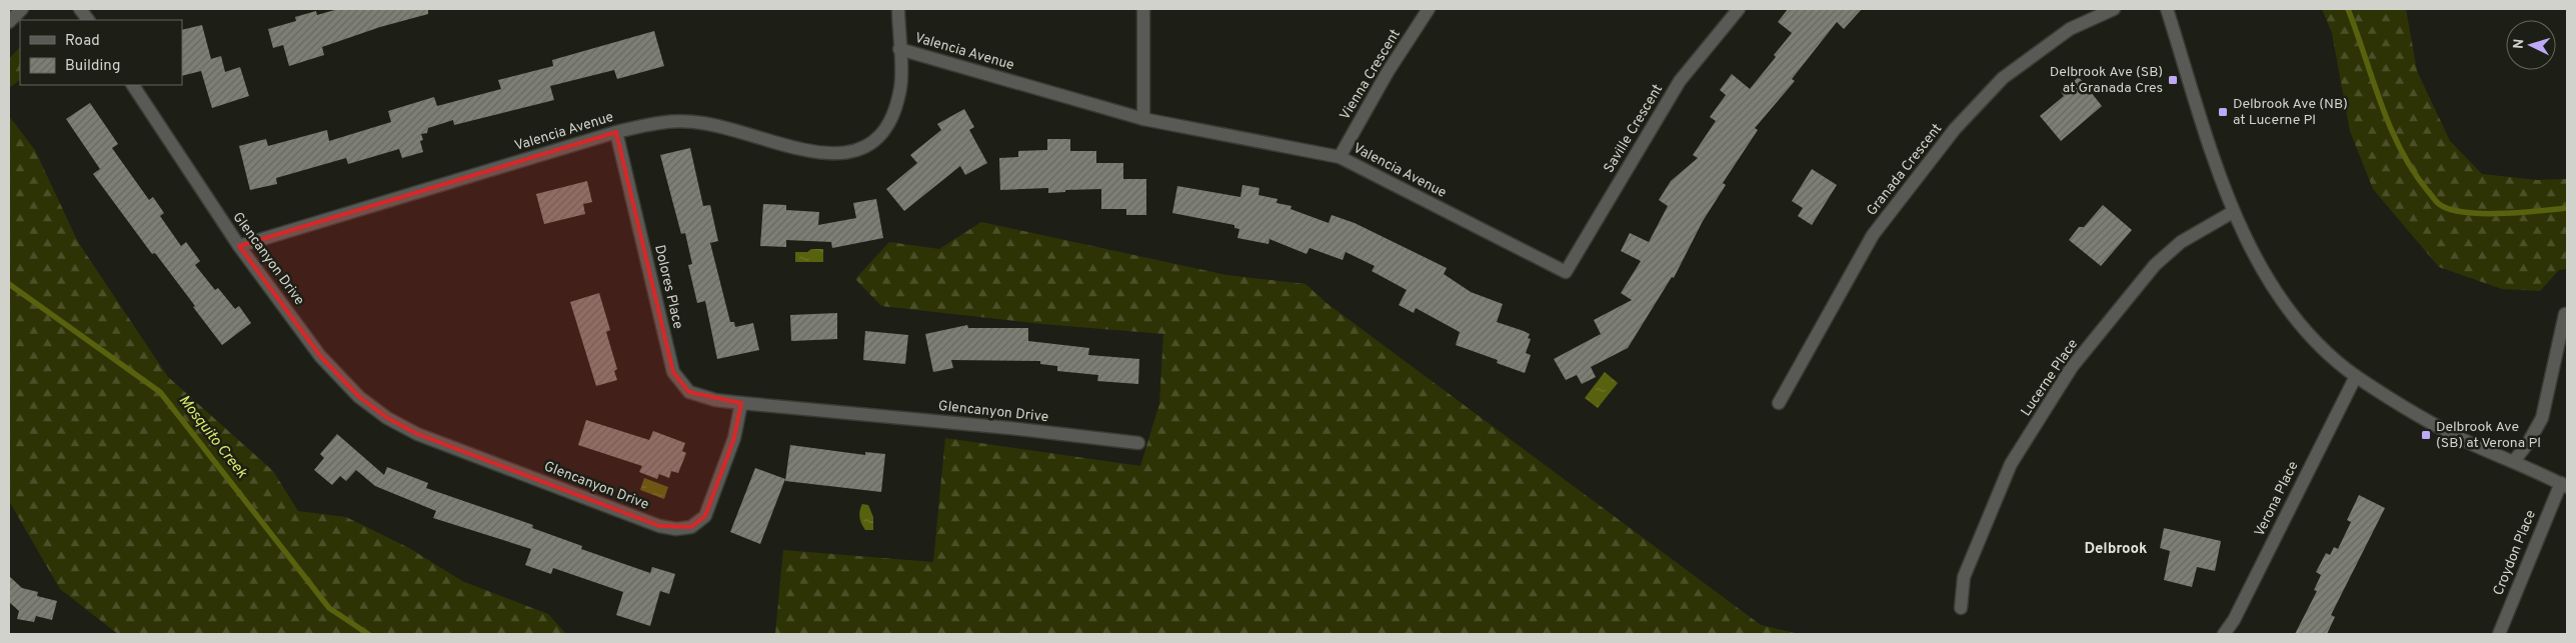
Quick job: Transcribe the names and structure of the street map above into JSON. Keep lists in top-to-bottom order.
{
  "streets": {
    "street": [
      "Valencia Avenue",
      "Vienna Crescent",
      "Saville Crescent",
      "Granada Crescent",
      "Glencanyon Drive",
      "Dolores Place",
      "Lucerne Place",
      "Verona Place",
      "Croydon Place"
    ]
  },
  "crossings": [
    ["Valencia Avenue", "Vienna Crescent"],
    ["Valencia Avenue", "Saville Crescent"],
    ["Valencia Avenue", "Glencanyon Drive"],
    ["Valencia Avenue", "Dolores Place"],
    ["Glencanyon Drive", "Dolores Place"]
  ],
  "districts": ["Delbrook"],
  "water": ["Mosquito Creek"],
  "places": {
    "transit": ["Delbrook Ave (SB) at Granada Cres", "Delbrook Ave (NB) at Lucerne Pl", "Delbrook Ave (SB) at Verona Pl"]
  },
  "legend": ["Road", "Building"],
  "north": "left"
}
